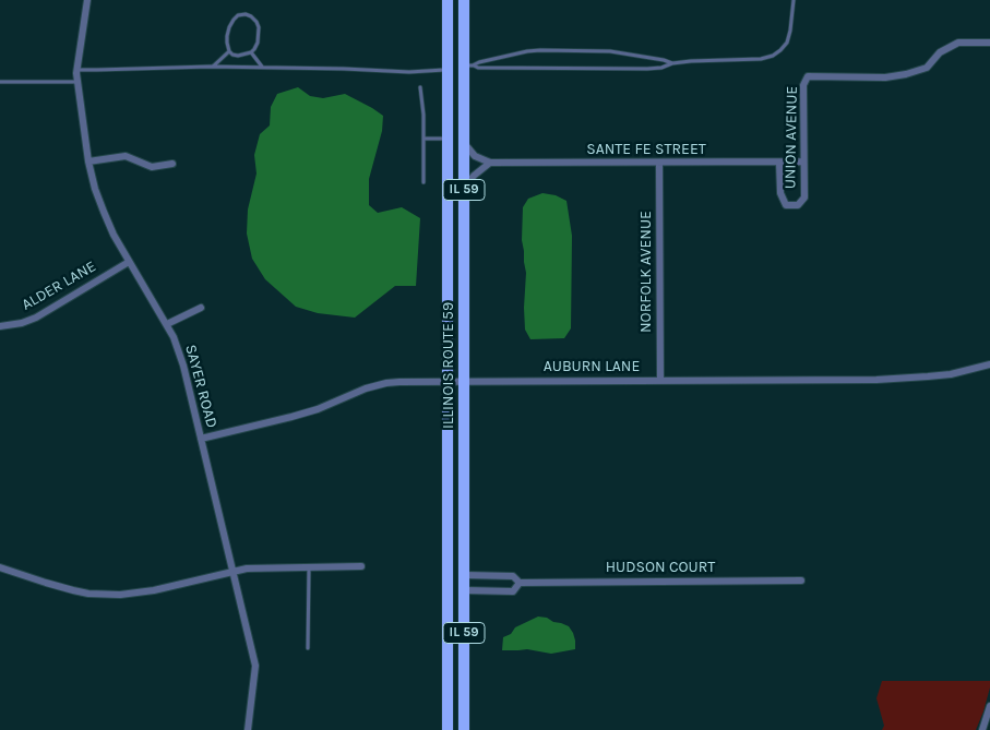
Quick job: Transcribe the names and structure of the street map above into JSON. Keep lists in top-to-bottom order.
{
  "streets": {
    "main road": ["IL 59", "ILLINOIS ROUTE 59"],
    "street": [
      "UNION AVENUE",
      "SANTE FE STREET",
      "NORFOLK AVENUE",
      "ALDER LANE",
      "AUBURN LANE",
      "SAYER ROAD",
      "HUDSON COURT"
    ]
  },
  "crossings": [
    ["UNION AVENUE", "SANTE FE STREET"],
    ["SANTE FE STREET", "NORFOLK AVENUE"],
    ["NORFOLK AVENUE", "AUBURN LANE"],
    ["ALDER LANE", "SAYER ROAD"],
    ["ILLINOIS ROUTE 59", "AUBURN LANE"],
    ["ILLINOIS ROUTE 59", "HUDSON COURT"],
    ["AUBURN LANE", "SAYER ROAD"]
  ]
}
